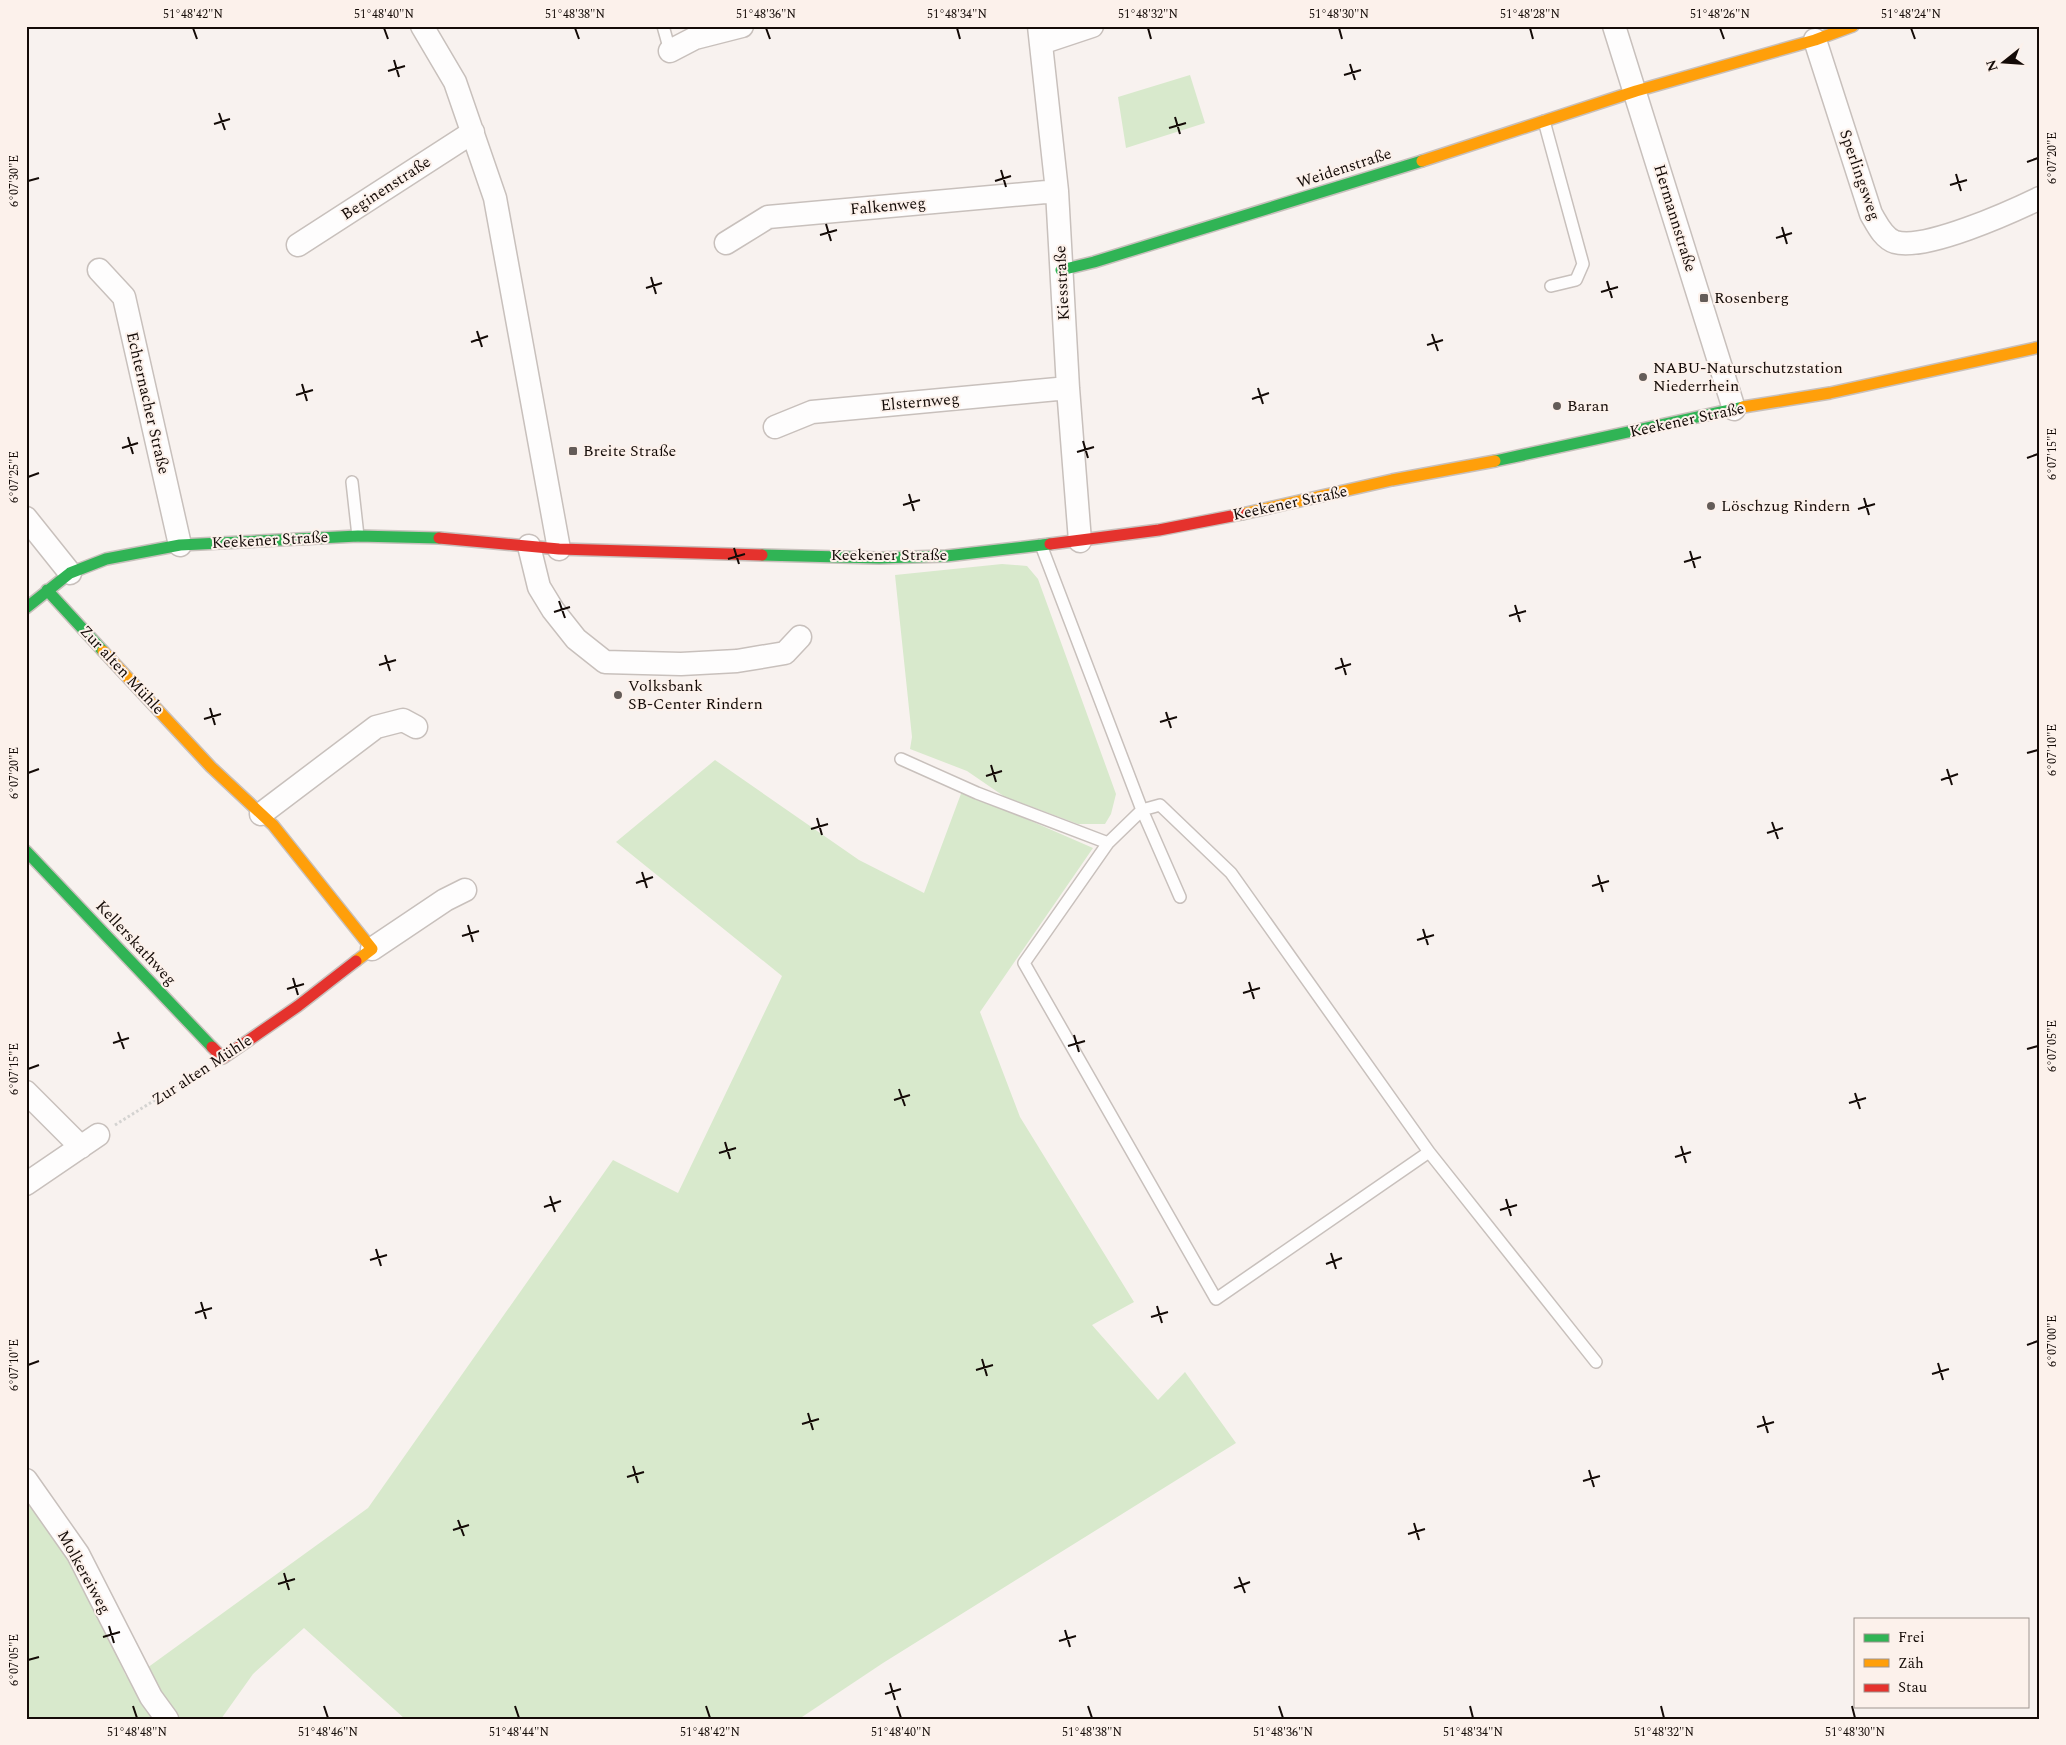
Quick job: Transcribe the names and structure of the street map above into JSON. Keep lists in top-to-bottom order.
{
  "streets": {
    "main road": [
      "Weidenstraße",
      "Keekener Straße",
      "Zur alten Mühle",
      "Kellerskathweg"
    ],
    "street": [
      "Sperlingsweg",
      "Beginenstraße",
      "Falkenweg",
      "Hermannstraße",
      "Kiesstraße",
      "Elsternweg",
      "Echternacher Straße",
      "Molkereiweg"
    ]
  },
  "crossings": [
    ["Weidenstraße", "Hermannstraße"],
    ["Weidenstraße", "Kiesstraße"],
    ["Falkenweg", "Kiesstraße"],
    ["Hermannstraße", "Keekener Straße"],
    ["Kiesstraße", "Elsternweg"],
    ["Kiesstraße", "Keekener Straße"],
    ["Echternacher Straße", "Keekener Straße"],
    ["Keekener Straße", "Zur alten Mühle"],
    ["Zur alten Mühle", "Kellerskathweg"]
  ],
  "places": {
    "transit": ["Rosenberg", "Breite Straße"],
    "other": [
      "NABU-Naturschutzstation Niederrhein",
      "Baran",
      "Löschzug Rindern",
      "Volksbank SB-Center Rindern"
    ]
  },
  "legend": ["Frei", "Zäh", "Stau"],
  "north": "left",
  "coordinates": [
    "51°48'42\"N",
    "51°48'40\"N",
    "51°48'38\"N",
    "51°48'36\"N",
    "51°48'34\"N",
    "51°48'32\"N",
    "51°48'30\"N",
    "51°48'28\"N",
    "51°48'26\"N",
    "51°48'24\"N",
    "6°07'20\"E",
    "6°07'30\"E",
    "6°07'15\"E",
    "6°07'25\"E",
    "6°07'10\"E",
    "6°07'05\"E",
    "6°07'00\"E",
    "51°48'48\"N",
    "51°48'46\"N",
    "51°48'44\"N"
  ]
}
